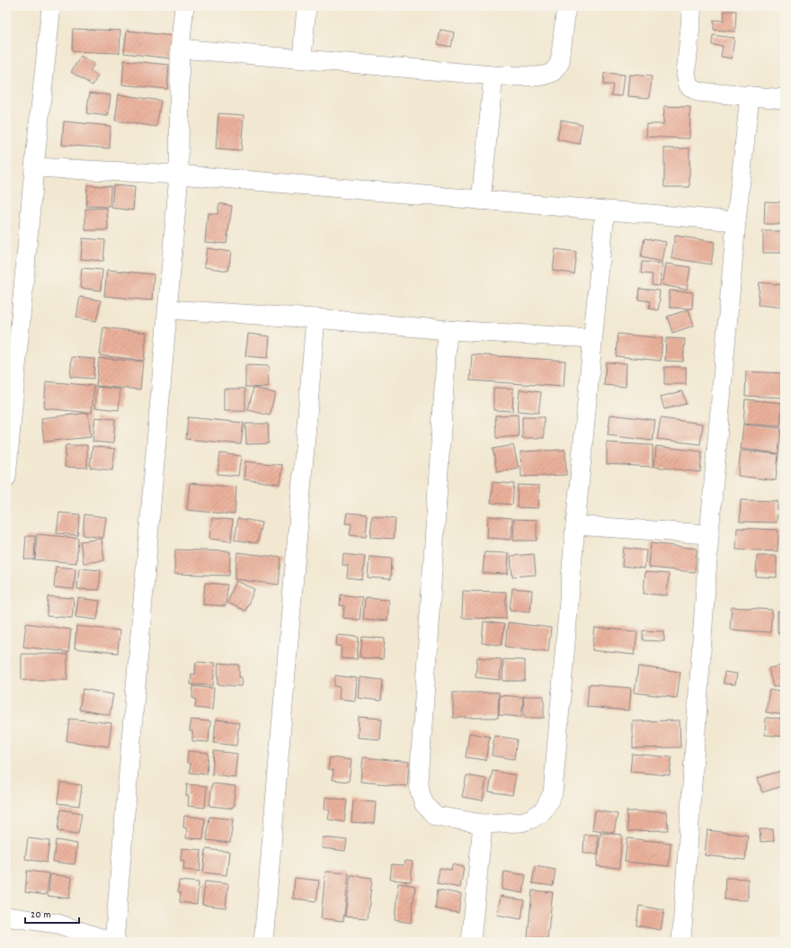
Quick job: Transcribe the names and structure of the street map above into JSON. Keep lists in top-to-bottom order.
{
  "scale_bar": "20 m"
}
